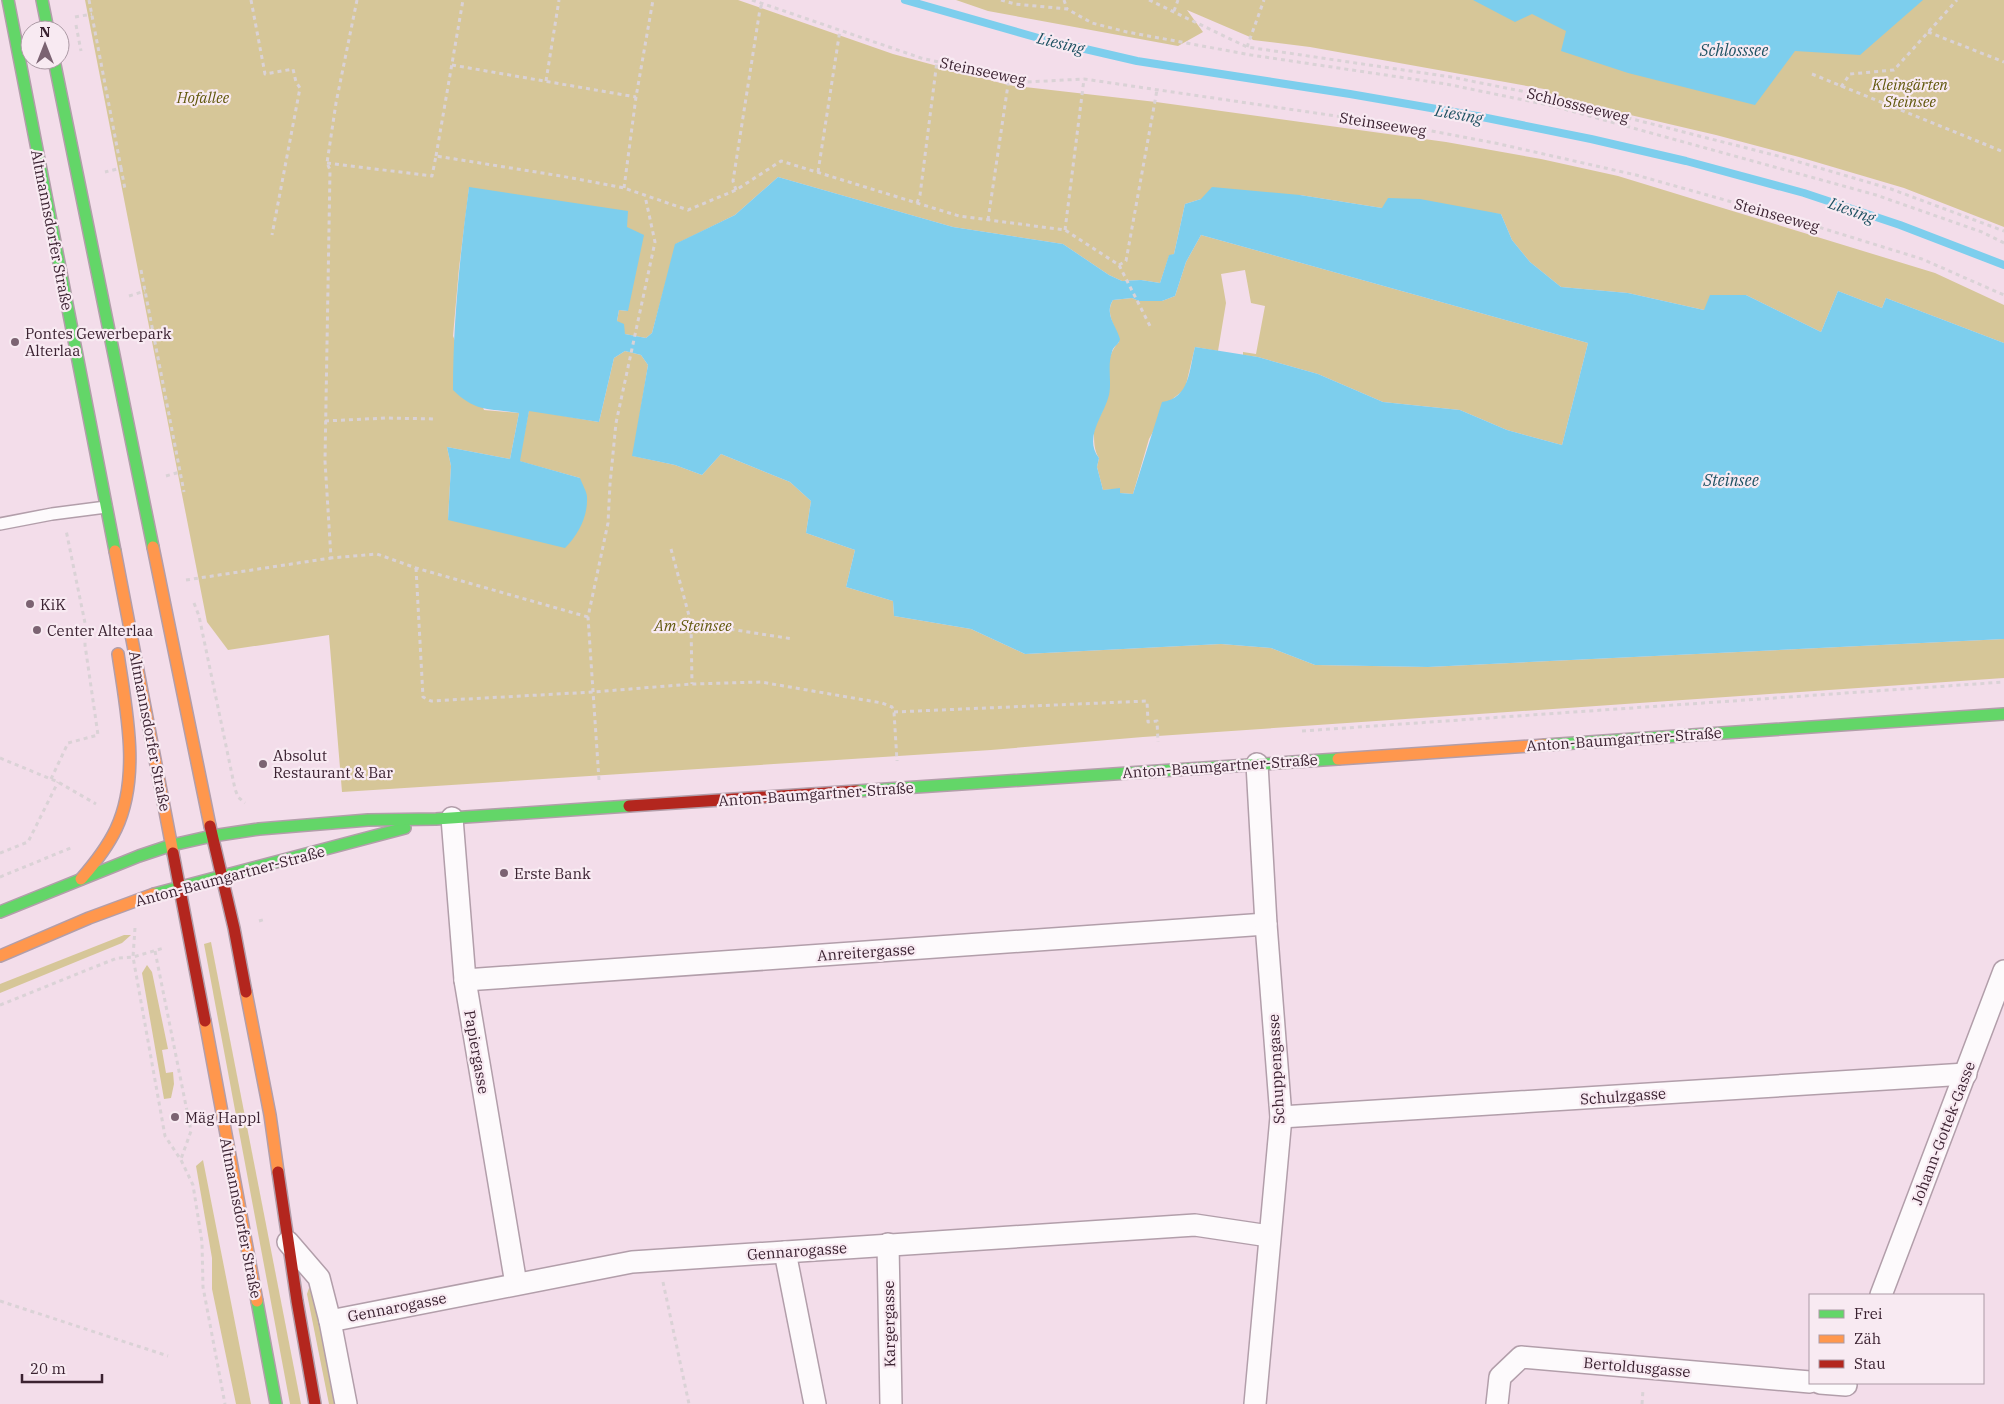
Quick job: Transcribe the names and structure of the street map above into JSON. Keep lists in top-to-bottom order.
{
  "streets": {
    "main road": ["Altmannsdorfer Straße", "Anton-Baumgartner-Straße"],
    "street": [
      "Anreitergasse",
      "Papiergasse",
      "Schuppengasse",
      "Schulzgasse",
      "Johann-Gottek-Gasse",
      "Gennarogasse",
      "Kargergasse",
      "Bertoldusgasse"
    ],
    "path": ["Steinseeweg", "Schlossseeweg"]
  },
  "crossings": [
    ["Altmannsdorfer Straße", "Anton-Baumgartner-Straße"],
    ["Anton-Baumgartner-Straße", "Papiergasse"],
    ["Anton-Baumgartner-Straße", "Schuppengasse"],
    ["Anreitergasse", "Papiergasse"],
    ["Anreitergasse", "Schuppengasse"],
    ["Papiergasse", "Gennarogasse"],
    ["Schuppengasse", "Schulzgasse"],
    ["Schuppengasse", "Gennarogasse"],
    ["Schulzgasse", "Johann-Gottek-Gasse"],
    ["Gennarogasse", "Kargergasse"]
  ],
  "water": ["Liesing", "Schlosssee", "Steinsee"],
  "parks": ["Kleingärten Steinsee", "Hofallee", "Am Steinsee"],
  "places": [
    "Pontes Gewerbepark Alterlaa",
    "KiK",
    "Center Alterlaa",
    "Absolut Restaurant & Bar",
    "Erste Bank",
    "Mäg Happl"
  ],
  "legend": ["Frei", "Zäh", "Stau"],
  "scale_bar": "20 m",
  "north": "top"
}
